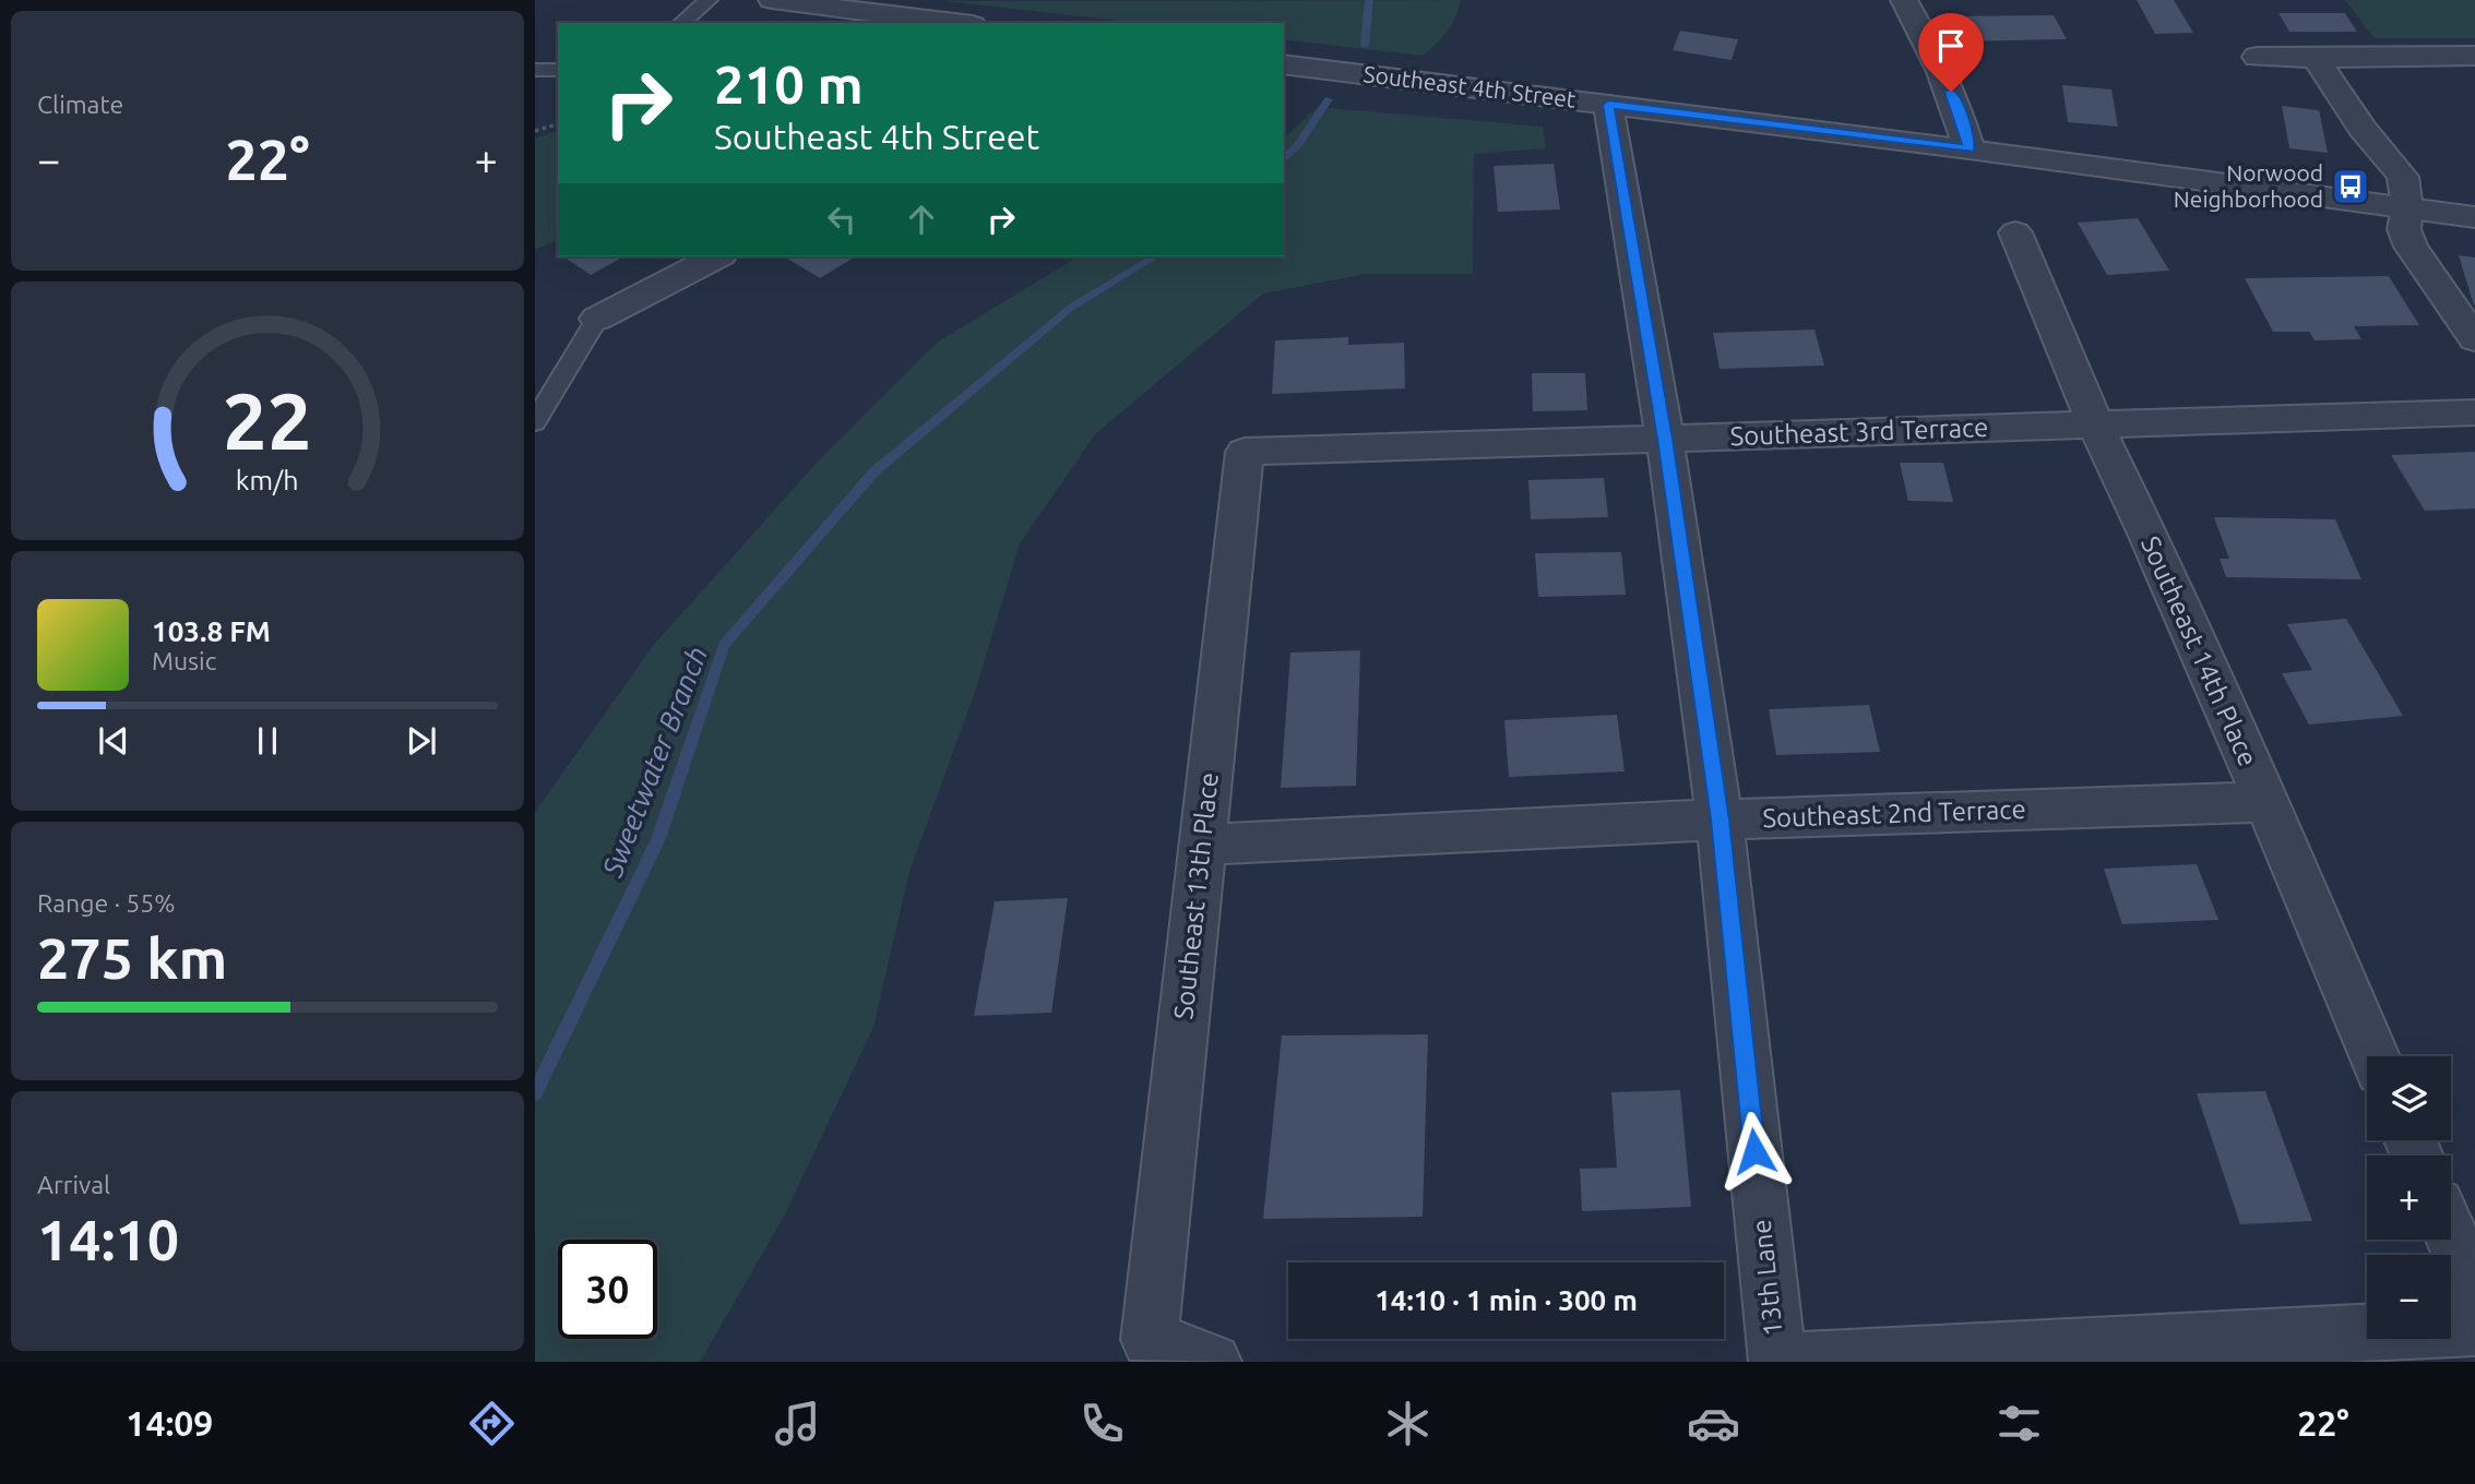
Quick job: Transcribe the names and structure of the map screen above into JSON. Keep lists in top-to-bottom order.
{
  "streets": {
    "street": [
      "Southeast 4th Street",
      "Southeast 3rd Terrace",
      "Southeast 14th Place",
      "Southeast 2nd Terrace",
      "Southeast 13th Place",
      "13th Lane"
    ]
  },
  "crossings": [
    ["Southeast 4th Street", "13th Lane"],
    ["Southeast 3rd Terrace", "Southeast 14th Place"],
    ["Southeast 3rd Terrace", "Southeast 13th Place"],
    ["Southeast 3rd Terrace", "13th Lane"],
    ["Southeast 14th Place", "Southeast 2nd Terrace"],
    ["Southeast 2nd Terrace", "Southeast 13th Place"],
    ["Southeast 2nd Terrace", "13th Lane"]
  ],
  "water": ["Sweetwater Branch"],
  "places": {
    "bus stop": ["Norwood Neighborhood"]
  },
  "page": {
    "tile": [
      "Climate",
      ["Range · 55%", "275 km"],
      ["Arrival", "14:10"]
    ],
    "turn": ["210 m", "Southeast 4th Street"],
    "heat": ["−", "22°", "+"],
    "song": ["103.8 FM", "Music"],
    "map_buttons": ["+", "−"],
    "limit": "30",
    "trip": "14:10 · 1 min · 300 m",
    "tabs": ["14:09", "22°"],
    "gauge": ["22", "km/h"]
  }
}
